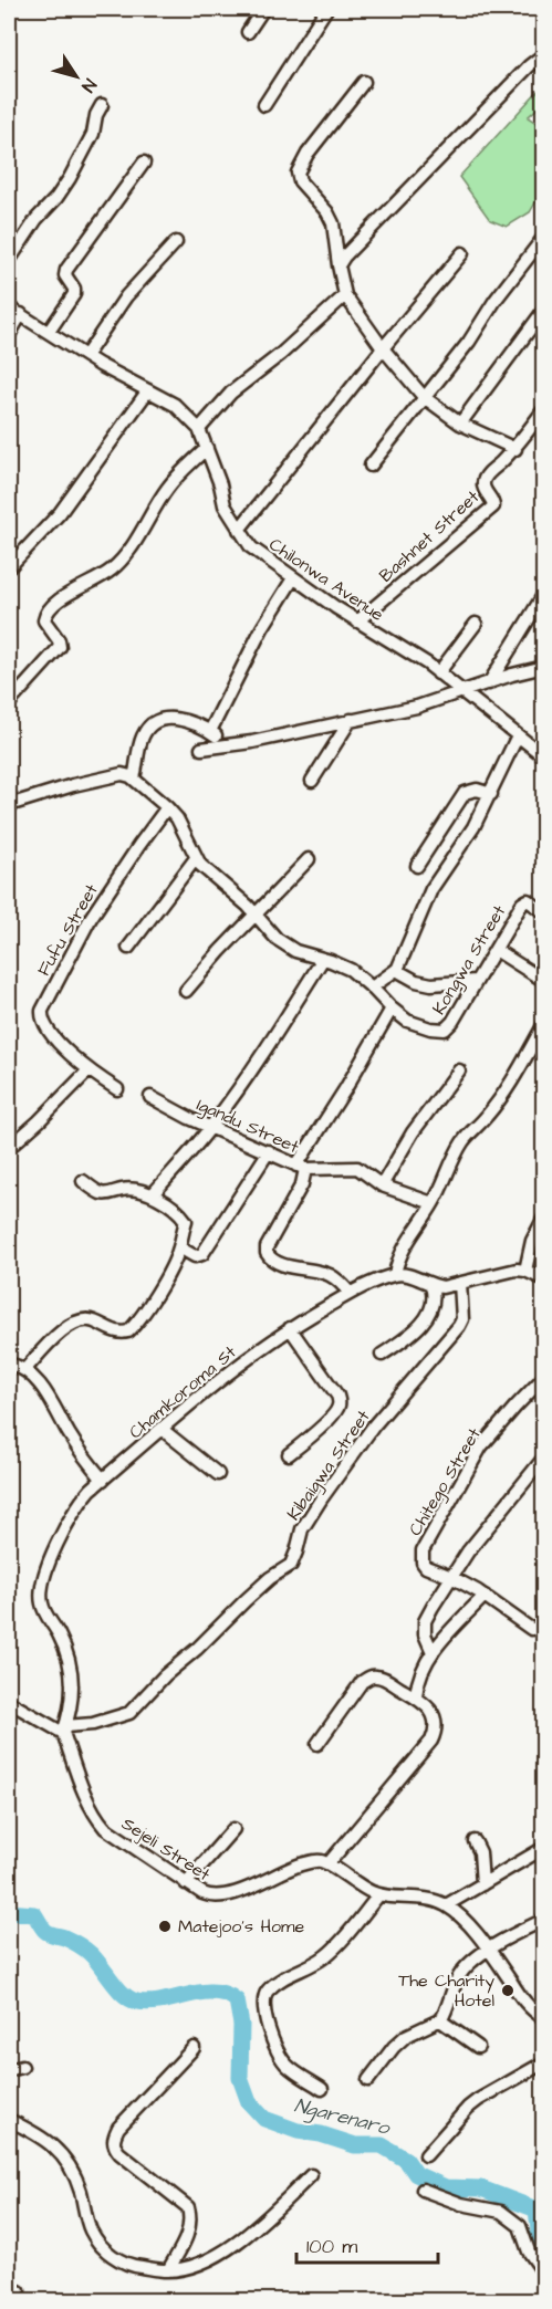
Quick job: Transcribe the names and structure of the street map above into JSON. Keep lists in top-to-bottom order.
{
  "streets": {
    "street": [
      "Bashnet Street",
      "Chilonwa Avenue",
      "Fufu Street",
      "Kongwa Street",
      "Igandu Street",
      "Chamkoroma St",
      "Kibaigwa Street",
      "Chitego Street",
      "Sejeli Street"
    ]
  },
  "crossings": [
    ["Bashnet Street", "Chilonwa Avenue"],
    ["Fufu Street", "Kongwa Street"],
    ["Igandu Street", "Chamkoroma St"],
    ["Chamkoroma St", "Kibaigwa Street"],
    ["Chamkoroma St", "Sejeli Street"],
    ["Kibaigwa Street", "Sejeli Street"]
  ],
  "water": ["Ngarenaro"],
  "places": ["Matejoo's Home", "The Charity Hotel"],
  "scale_bar": "100 m",
  "north": "bottom right"
}
